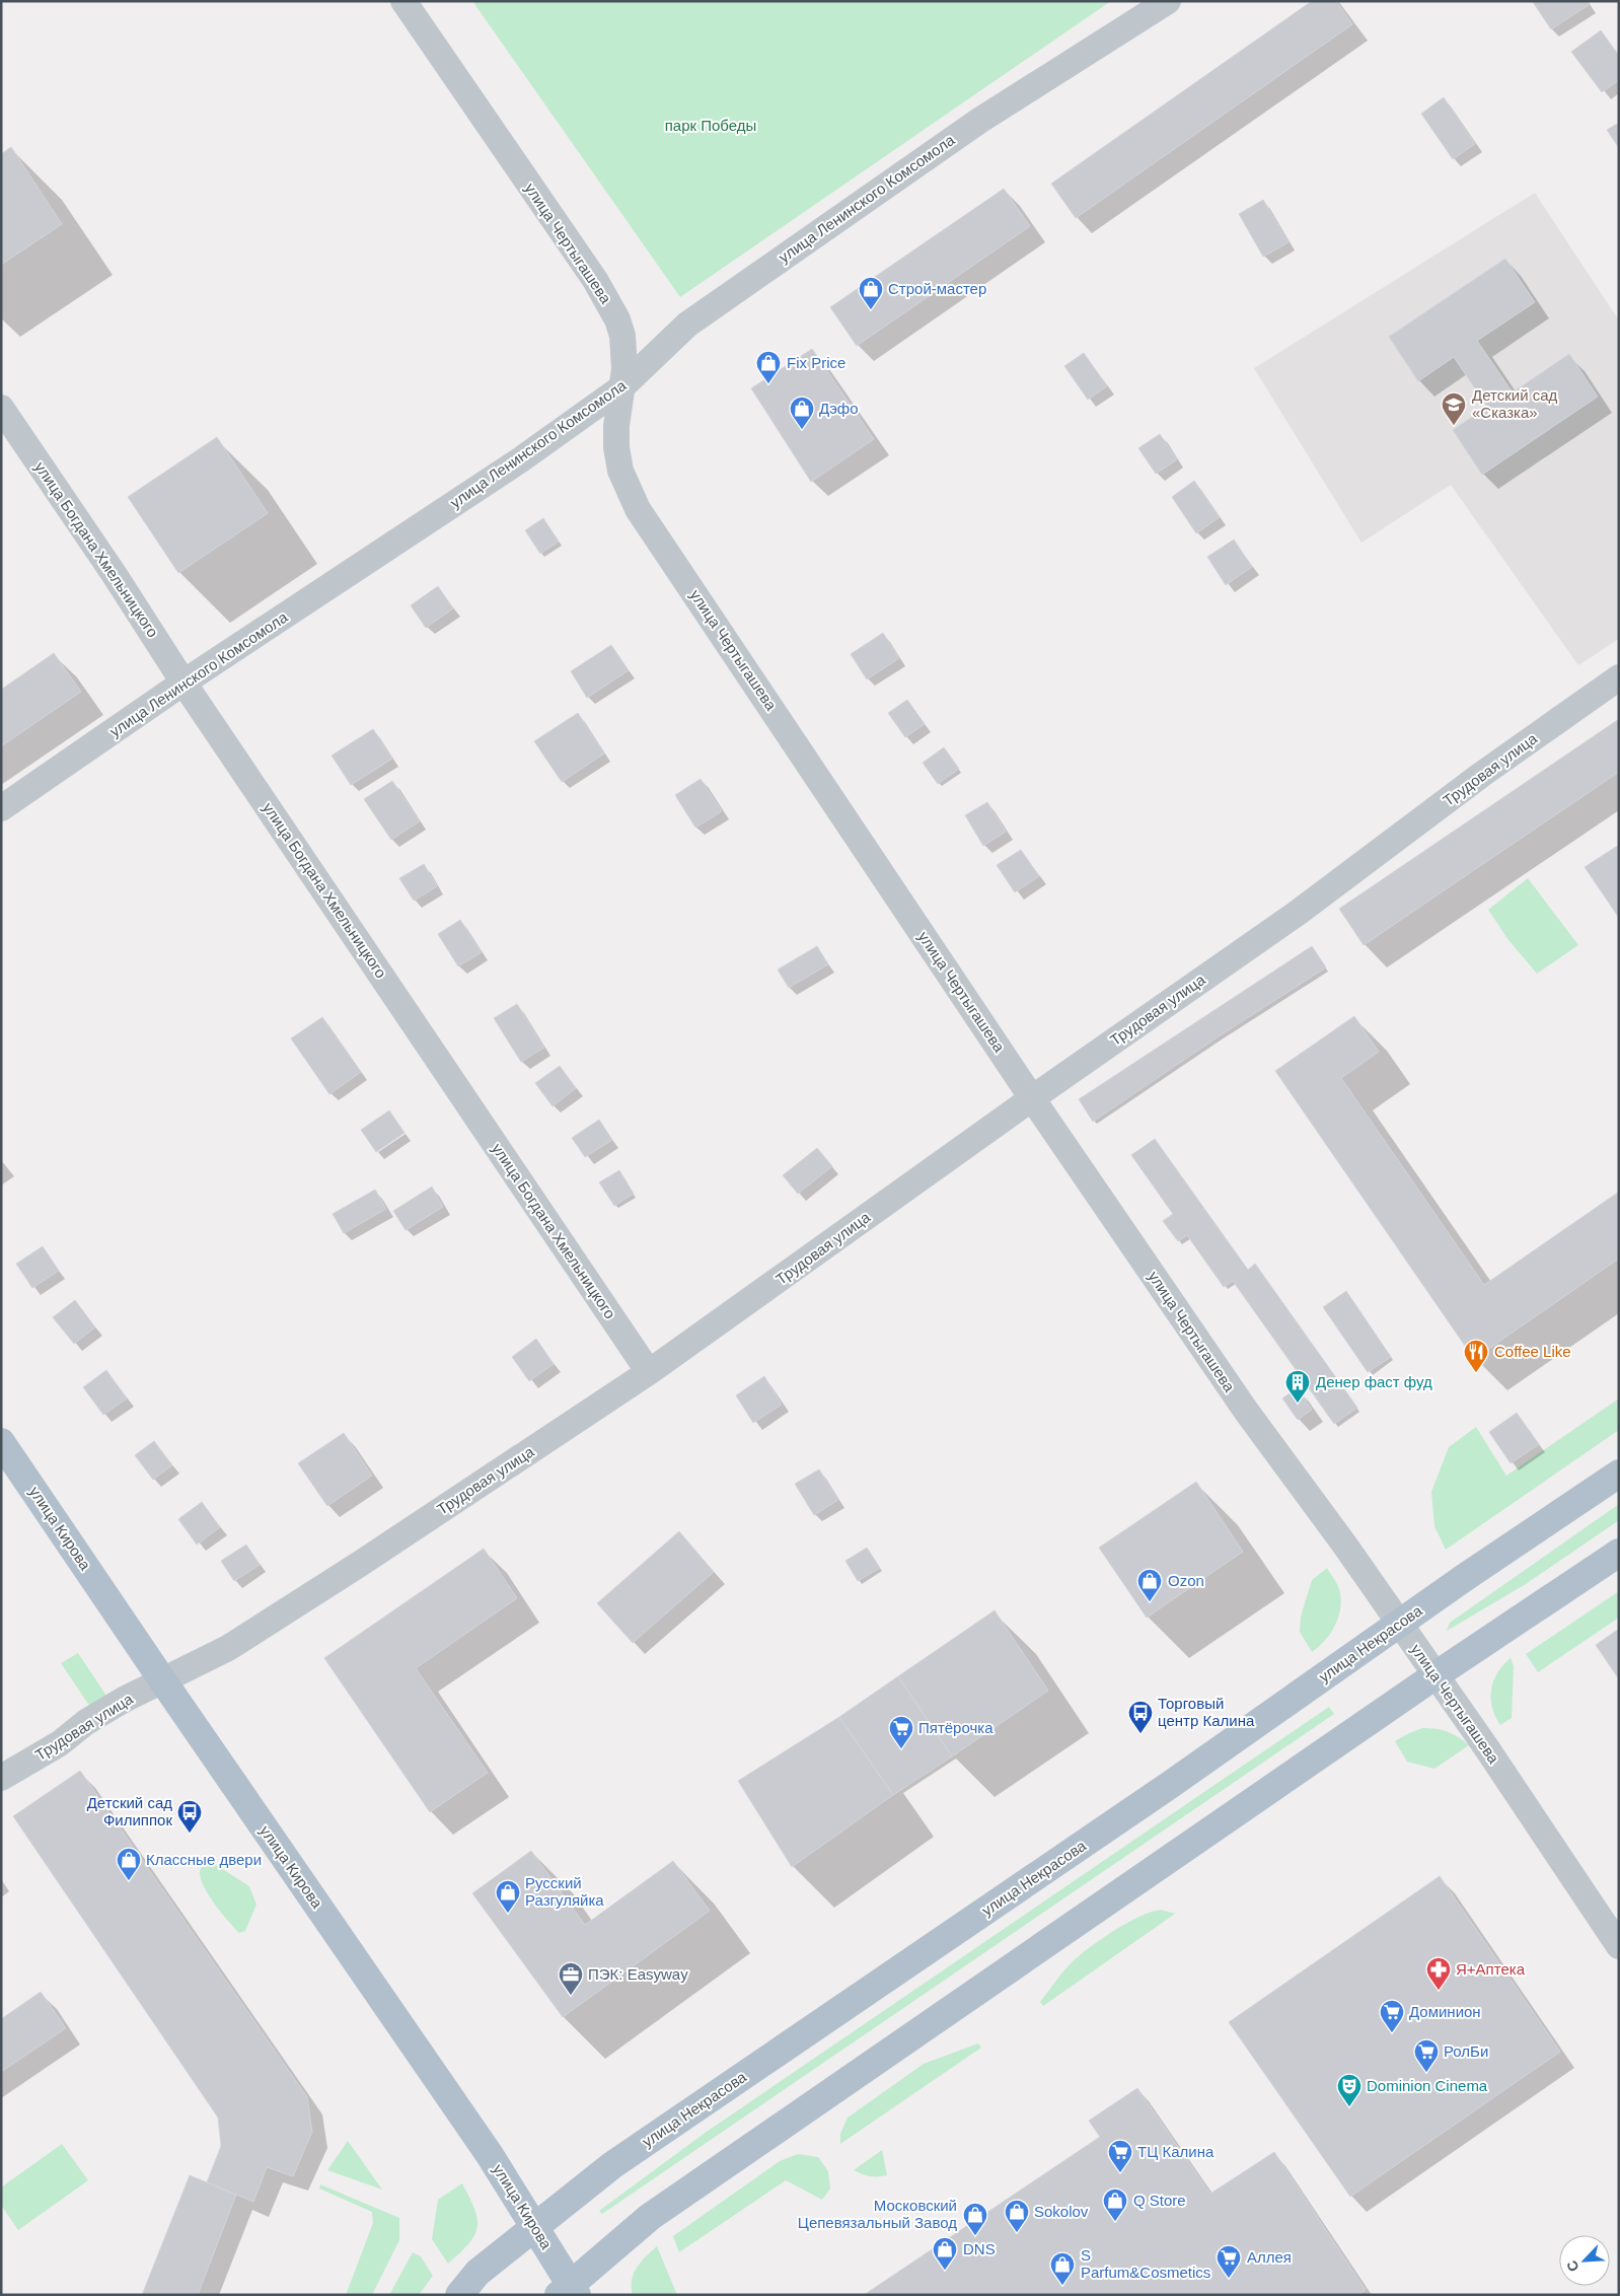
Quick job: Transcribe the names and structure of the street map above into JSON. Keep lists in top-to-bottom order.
{
  "streets": {
    "main road": ["улица Кирова", "улица Некрасова"],
    "street": [
      "улица Ленинского Комсомола",
      "улица Чертыгашева",
      "улица Богдана Хмельницкого",
      "Трудовая улица"
    ]
  },
  "crossings": [
    ["улица Ленинского Комсомола", "улица Чертыгашева"],
    ["улица Ленинского Комсомола", "улица Богдана Хмельницкого"],
    ["улица Чертыгашева", "Трудовая улица"],
    ["улица Чертыгашева", "улица Некрасова"],
    ["улица Богдана Хмельницкого", "Трудовая улица"],
    ["Трудовая улица", "улица Кирова"],
    ["улица Кирова", "улица Некрасова"]
  ],
  "parks": ["парк Победы"],
  "places": {
    "shop": [
      "Строй-мастер",
      "Fix Price",
      "Дэфо",
      "Ozon",
      "Классные двери",
      "Русский Разгуляйка",
      "Q Store",
      "Sokolov",
      "Московский Цепевязальный Завод",
      "DNS",
      "S Parfum&Cosmetics"
    ],
    "school or university": ["Детский сад «Сказка»"],
    "restaurant": ["Coffee Like"],
    "building": ["Денер фаст фуд"],
    "bus stop": ["Торговый центр Калина", "Детский сад Филиппок"],
    "supermarket": [
      "Пятёрочка",
      "Доминион",
      "РолБи",
      "ТЦ Калина",
      "Аллея"
    ],
    "pharmacy": ["Я+Аптека"],
    "office": ["ПЭК: Easyway"],
    "theatre": ["Dominion Cinema"]
  },
  "north": "bottom left"
}
